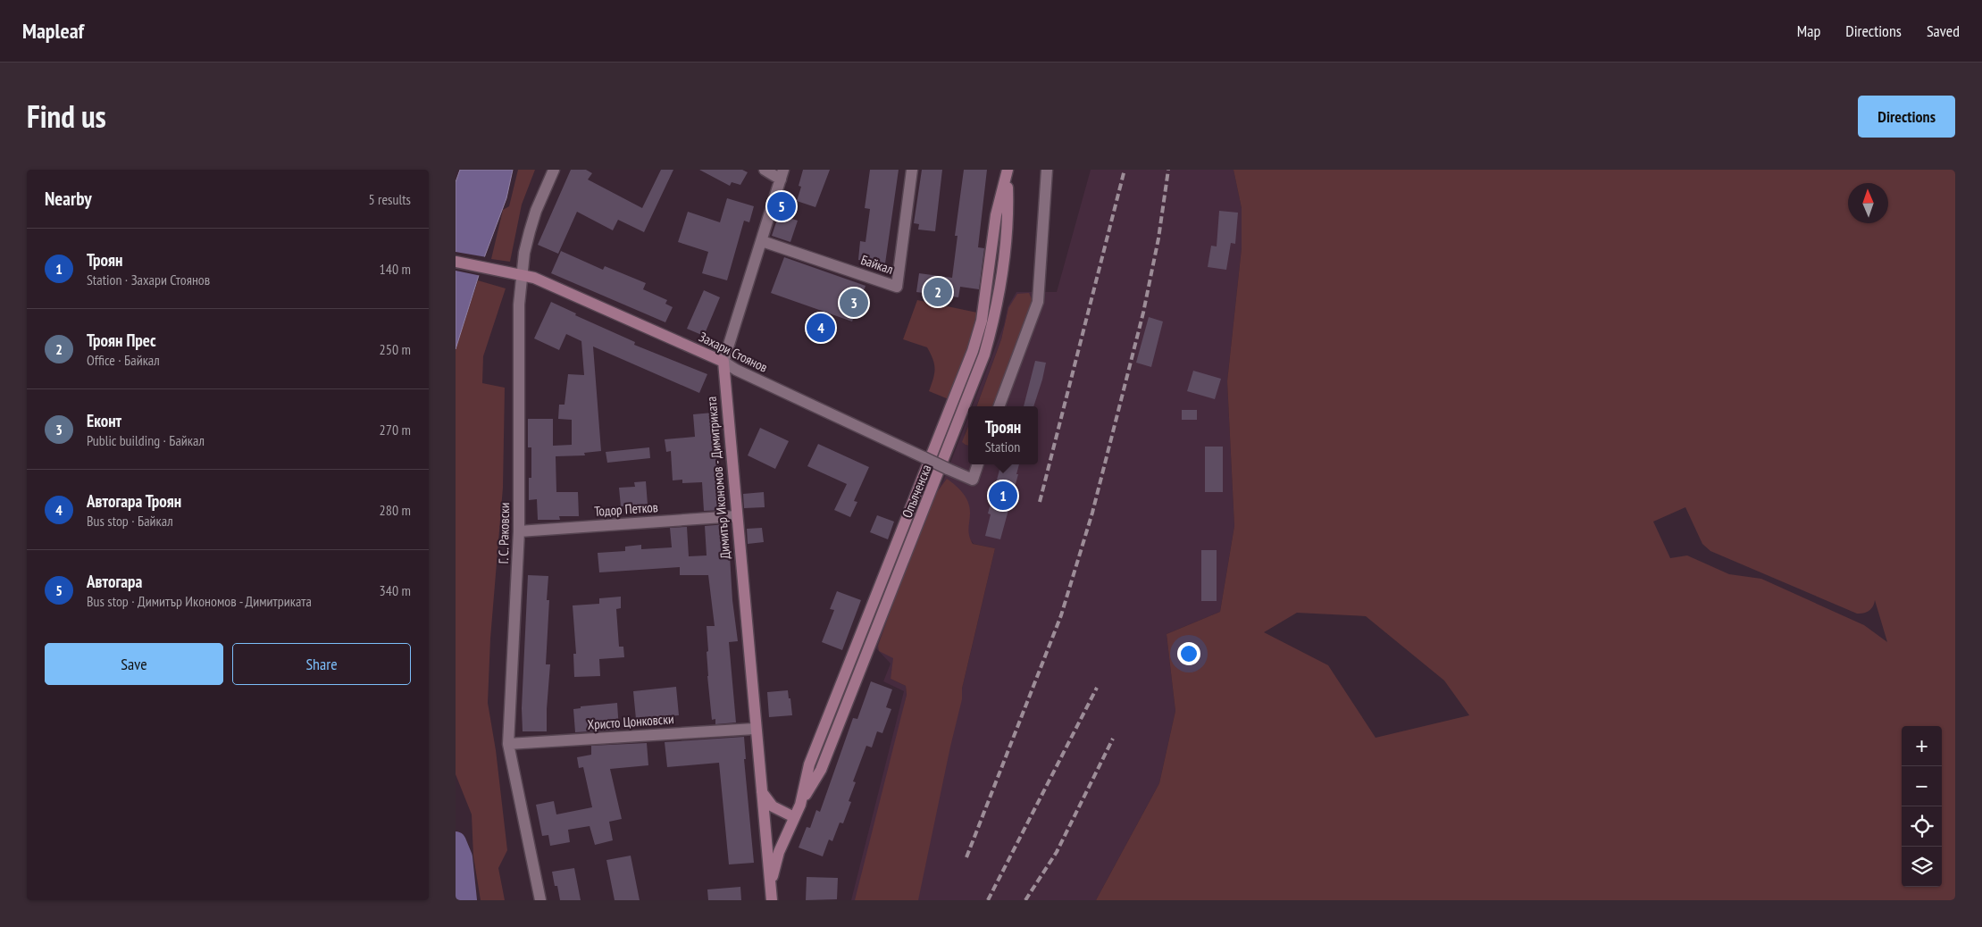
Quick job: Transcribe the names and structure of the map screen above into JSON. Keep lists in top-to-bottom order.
{
  "streets": {
    "street": [
      "Байкал",
      "Захари Стоянов",
      "Димитър Икономов - Димитриката",
      "Опълченска",
      "Тодор Петков",
      "Г. С. Раковски",
      "Христо Цонковски"
    ]
  },
  "crossings": [
    ["Байкал", "Димитър Икономов - Димитриката"],
    ["Захари Стоянов", "Димитър Икономов - Димитриката"],
    ["Захари Стоянов", "Г. С. Раковски"],
    ["Димитър Икономов - Димитриката", "Опълченска"],
    ["Димитър Икономов - Димитриката", "Тодор Петков"],
    ["Димитър Икономов - Димитриката", "Христо Цонковски"],
    ["Тодор Петков", "Г. С. Раковски"],
    ["Г. С. Раковски", "Христо Цонковски"]
  ],
  "north": "top",
  "page": {
    "header": "Mapleaf",
    "nav": ["Map", "Directions", "Saved"],
    "title": "Find us",
    "buttons": [
      "Directions",
      ["Save", "Share"]
    ],
    "heading": ["Nearby", "5 results"],
    "pins": [
      "5",
      "2",
      "3",
      "4",
      "1"
    ],
    "list": [
      {
        "mark": "1",
        "name": "Троян",
        "note": "Station · Захари Стоянов",
        "value": "140 m"
      },
      {
        "mark": "2",
        "name": "Троян Прес",
        "note": "Office · Байкал",
        "value": "250 m"
      },
      {
        "mark": "3",
        "name": "Еконт",
        "note": "Public building · Байкал",
        "value": "270 m"
      },
      {
        "mark": "4",
        "name": "Автогара Троян",
        "note": "Bus stop · Байкал",
        "value": "280 m"
      },
      {
        "mark": "5",
        "name": "Автогара",
        "note": "Bus stop · Димитър Икономов - Димитриката",
        "value": "340 m"
      }
    ],
    "popup": ["Троян", "Station"],
    "map_buttons": ["+", "−"]
  }
}
